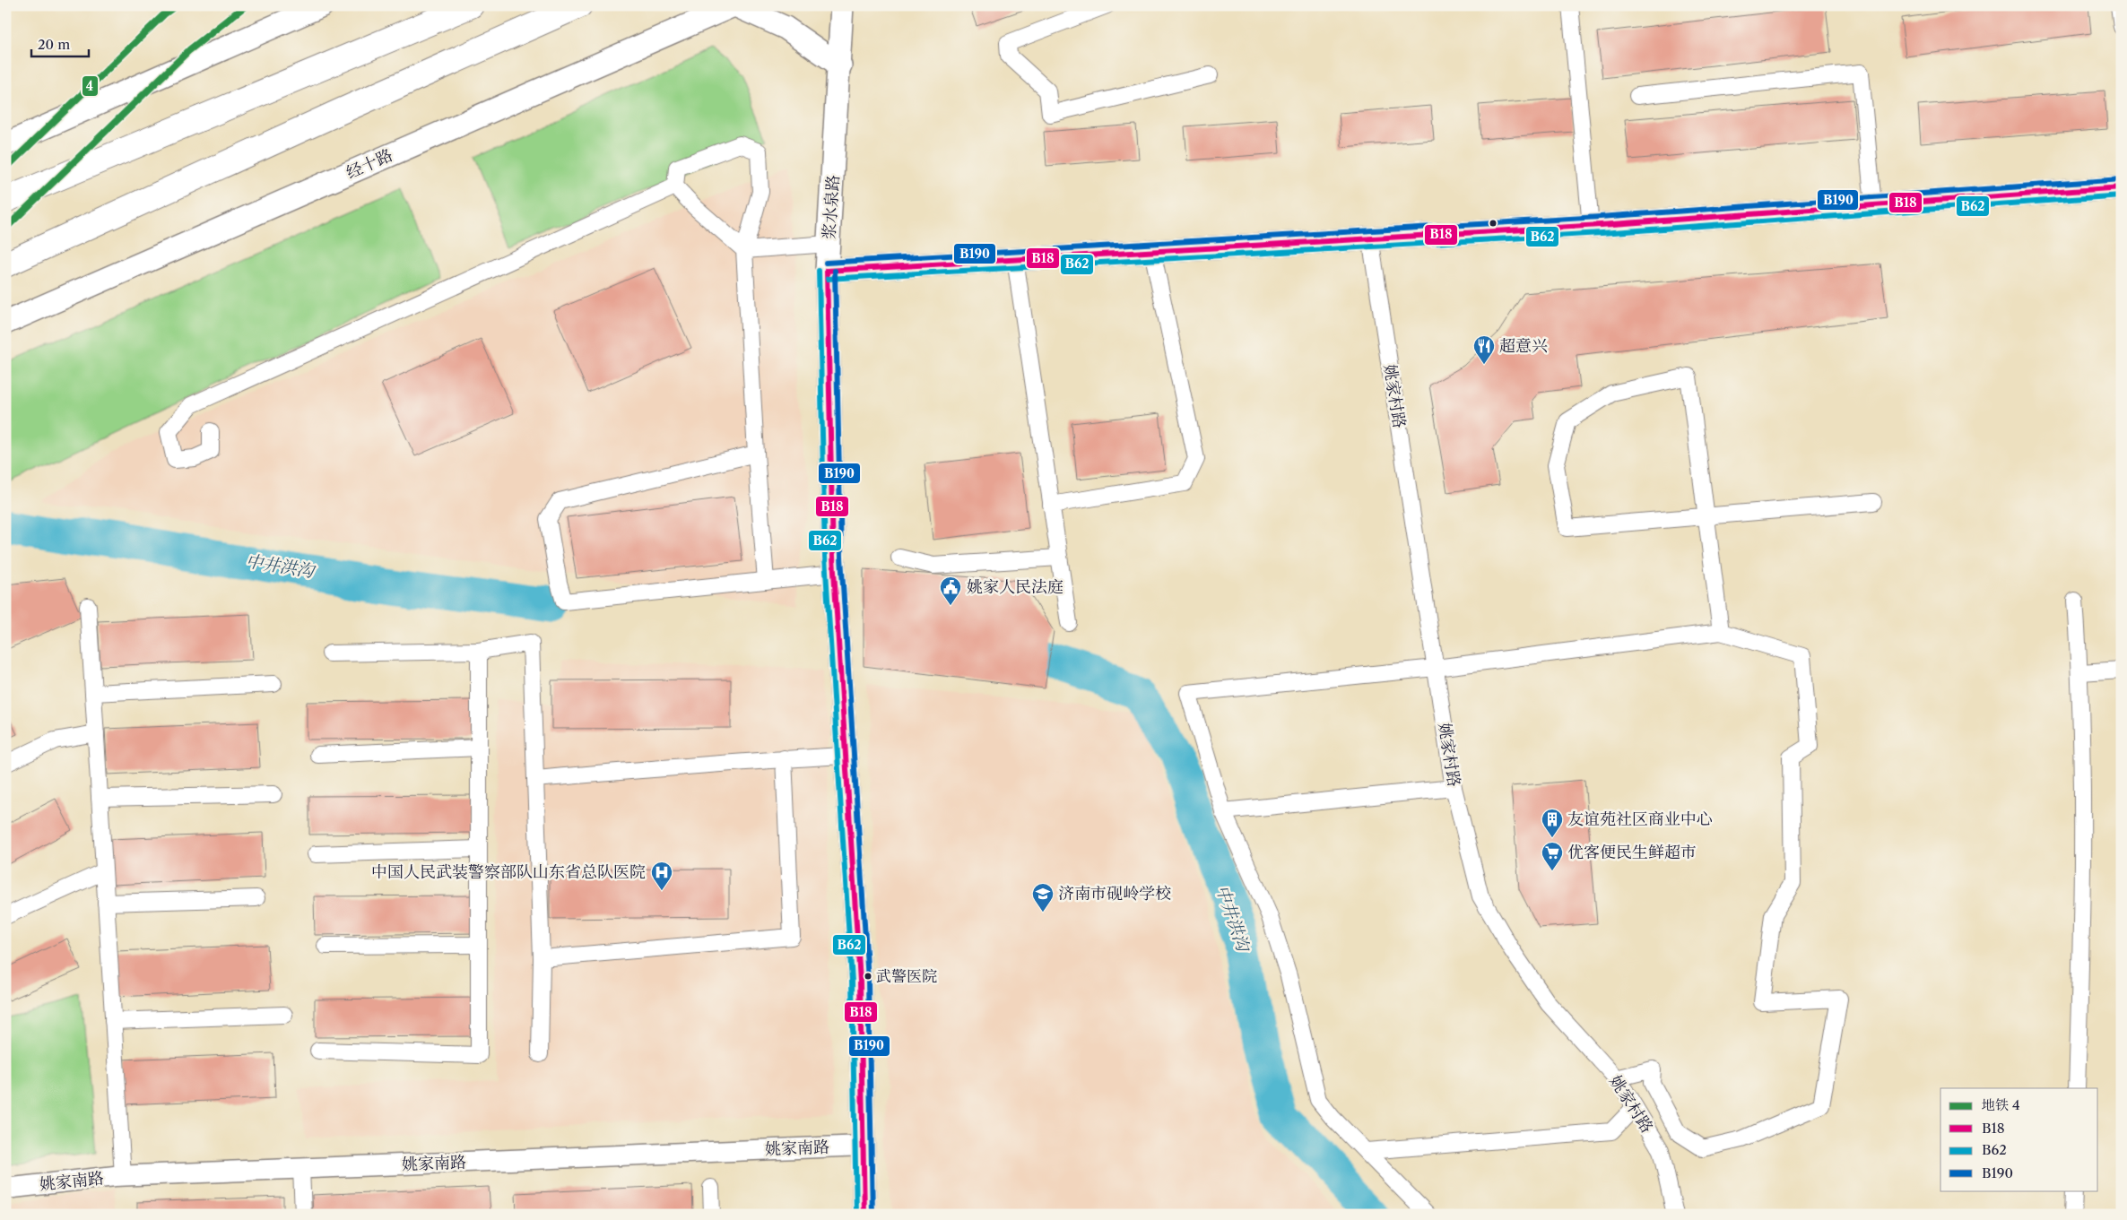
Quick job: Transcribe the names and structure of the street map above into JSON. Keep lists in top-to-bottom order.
{
  "streets": {
    "main road": ["经十路", "浆水泉路"],
    "street": ["姚家村路", "姚家南路"]
  },
  "crossings": [
    ["浆水泉路", "姚家南路"]
  ],
  "water": ["中井洪沟"],
  "places": {
    "restaurant": ["超意兴"],
    "public building": ["姚家人民法庭"],
    "building": ["友谊苑社区商业中心"],
    "supermarket": ["优客便民生鲜超市"],
    "hospital": ["中国人民武装警察部队山东省总队医院"],
    "school or university": ["济南市砚岭学校"],
    "other": ["武警医院"]
  },
  "lines": [
    "metro line 4",
    "transit line B190",
    "transit line B18",
    "transit line B62"
  ],
  "legend": [
    "地铁 4",
    "B18",
    "B62",
    "B190"
  ],
  "scale_bar": "20 m"
}
